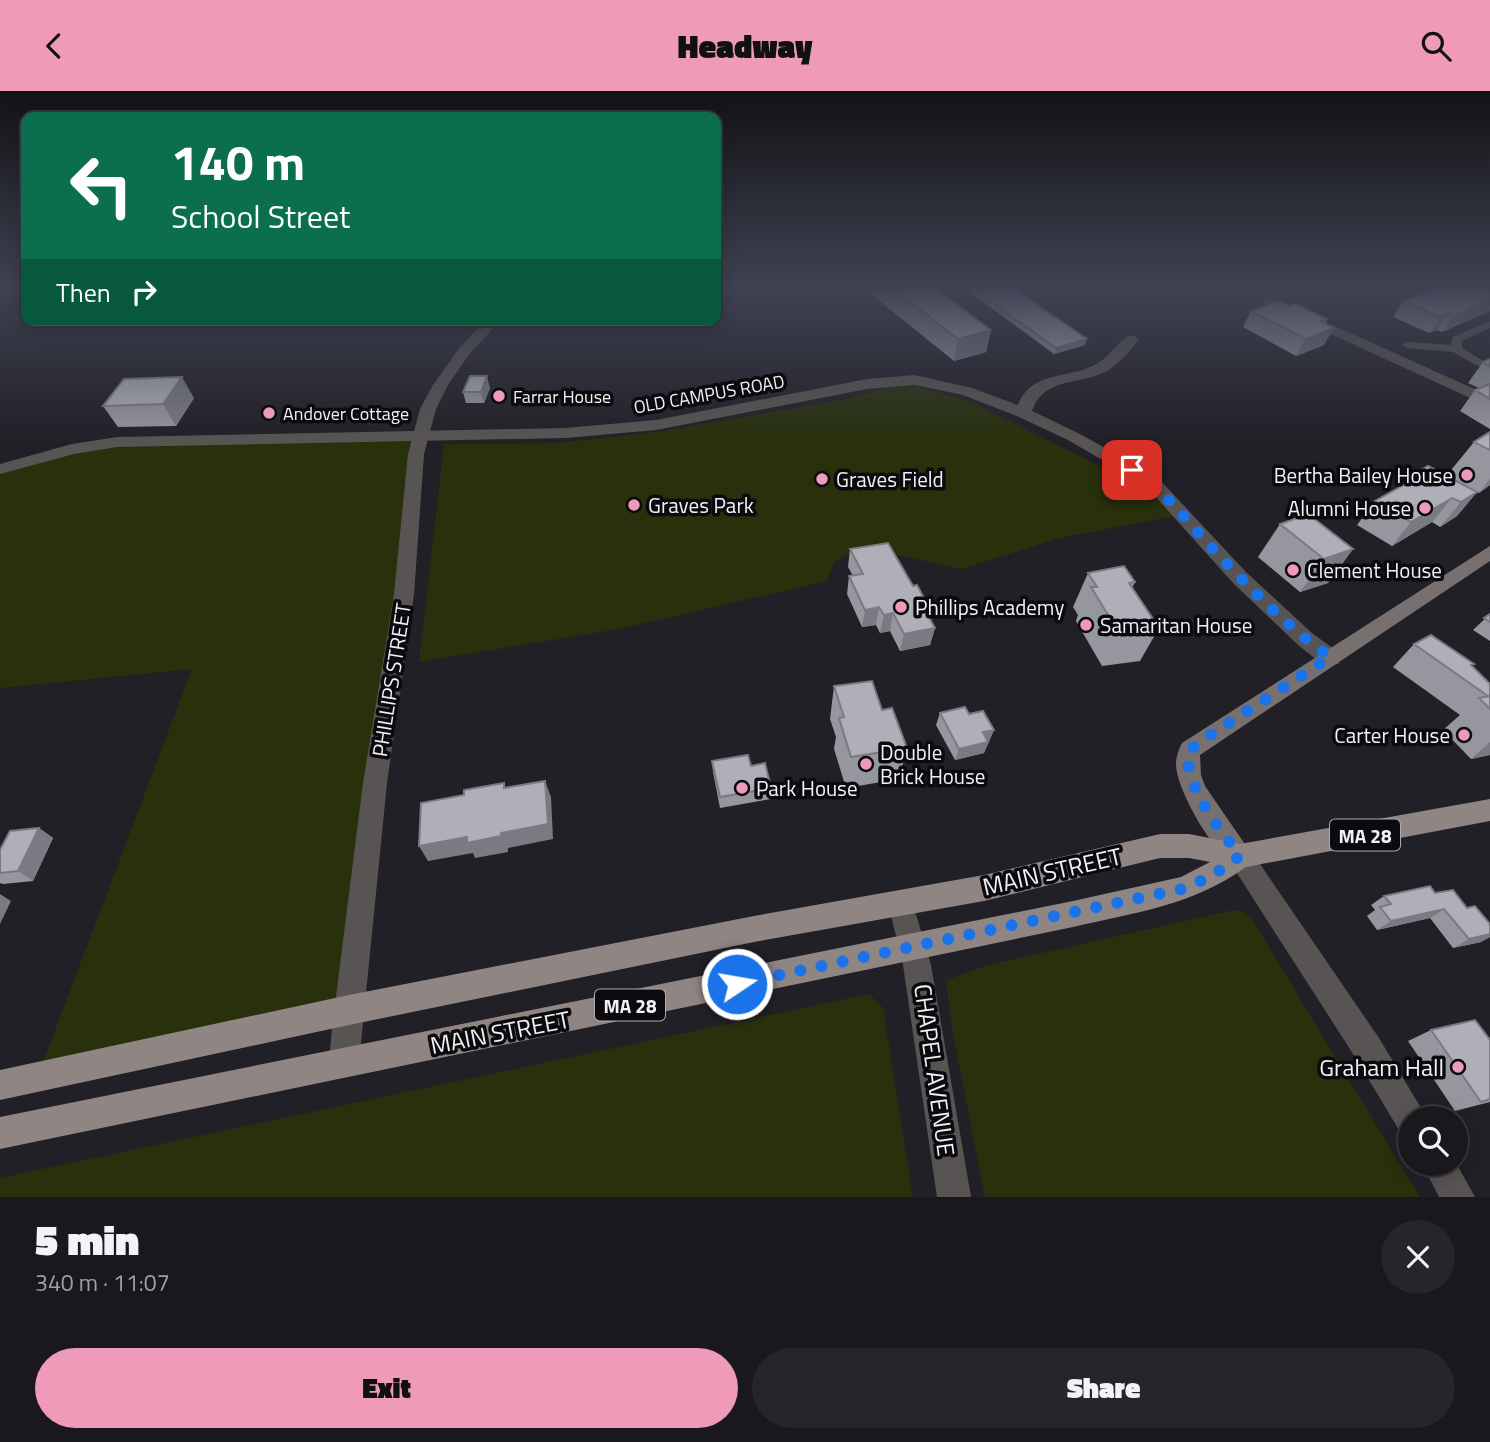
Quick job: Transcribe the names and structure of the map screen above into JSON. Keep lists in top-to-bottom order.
{
  "streets": {
    "main road": ["MA 28", "MAIN STREET"],
    "street": ["OLD CAMPUS ROAD", "PHILLIPS STREET", "CHAPEL AVENUE"]
  },
  "crossings": [
    ["OLD CAMPUS ROAD", "PHILLIPS STREET"],
    ["PHILLIPS STREET", "MAIN STREET"],
    ["MAIN STREET", "CHAPEL AVENUE"]
  ],
  "places": [
    "Farrar House",
    "Andover Cottage",
    "Bertha Bailey House",
    "Graves Field",
    "Graves Park",
    "Alumni House",
    "Clement House",
    "Phillips Academy",
    "Samaritan House",
    "Carter House",
    "Double Brick House",
    "Park House",
    "Graham Hall"
  ],
  "page": {
    "header": "Headway",
    "turn": ["140 m", "School Street"],
    "then": "Then",
    "heading": ["5 min", "340 m · 11:07"],
    "buttons": ["Exit", "Share"]
  }
}
